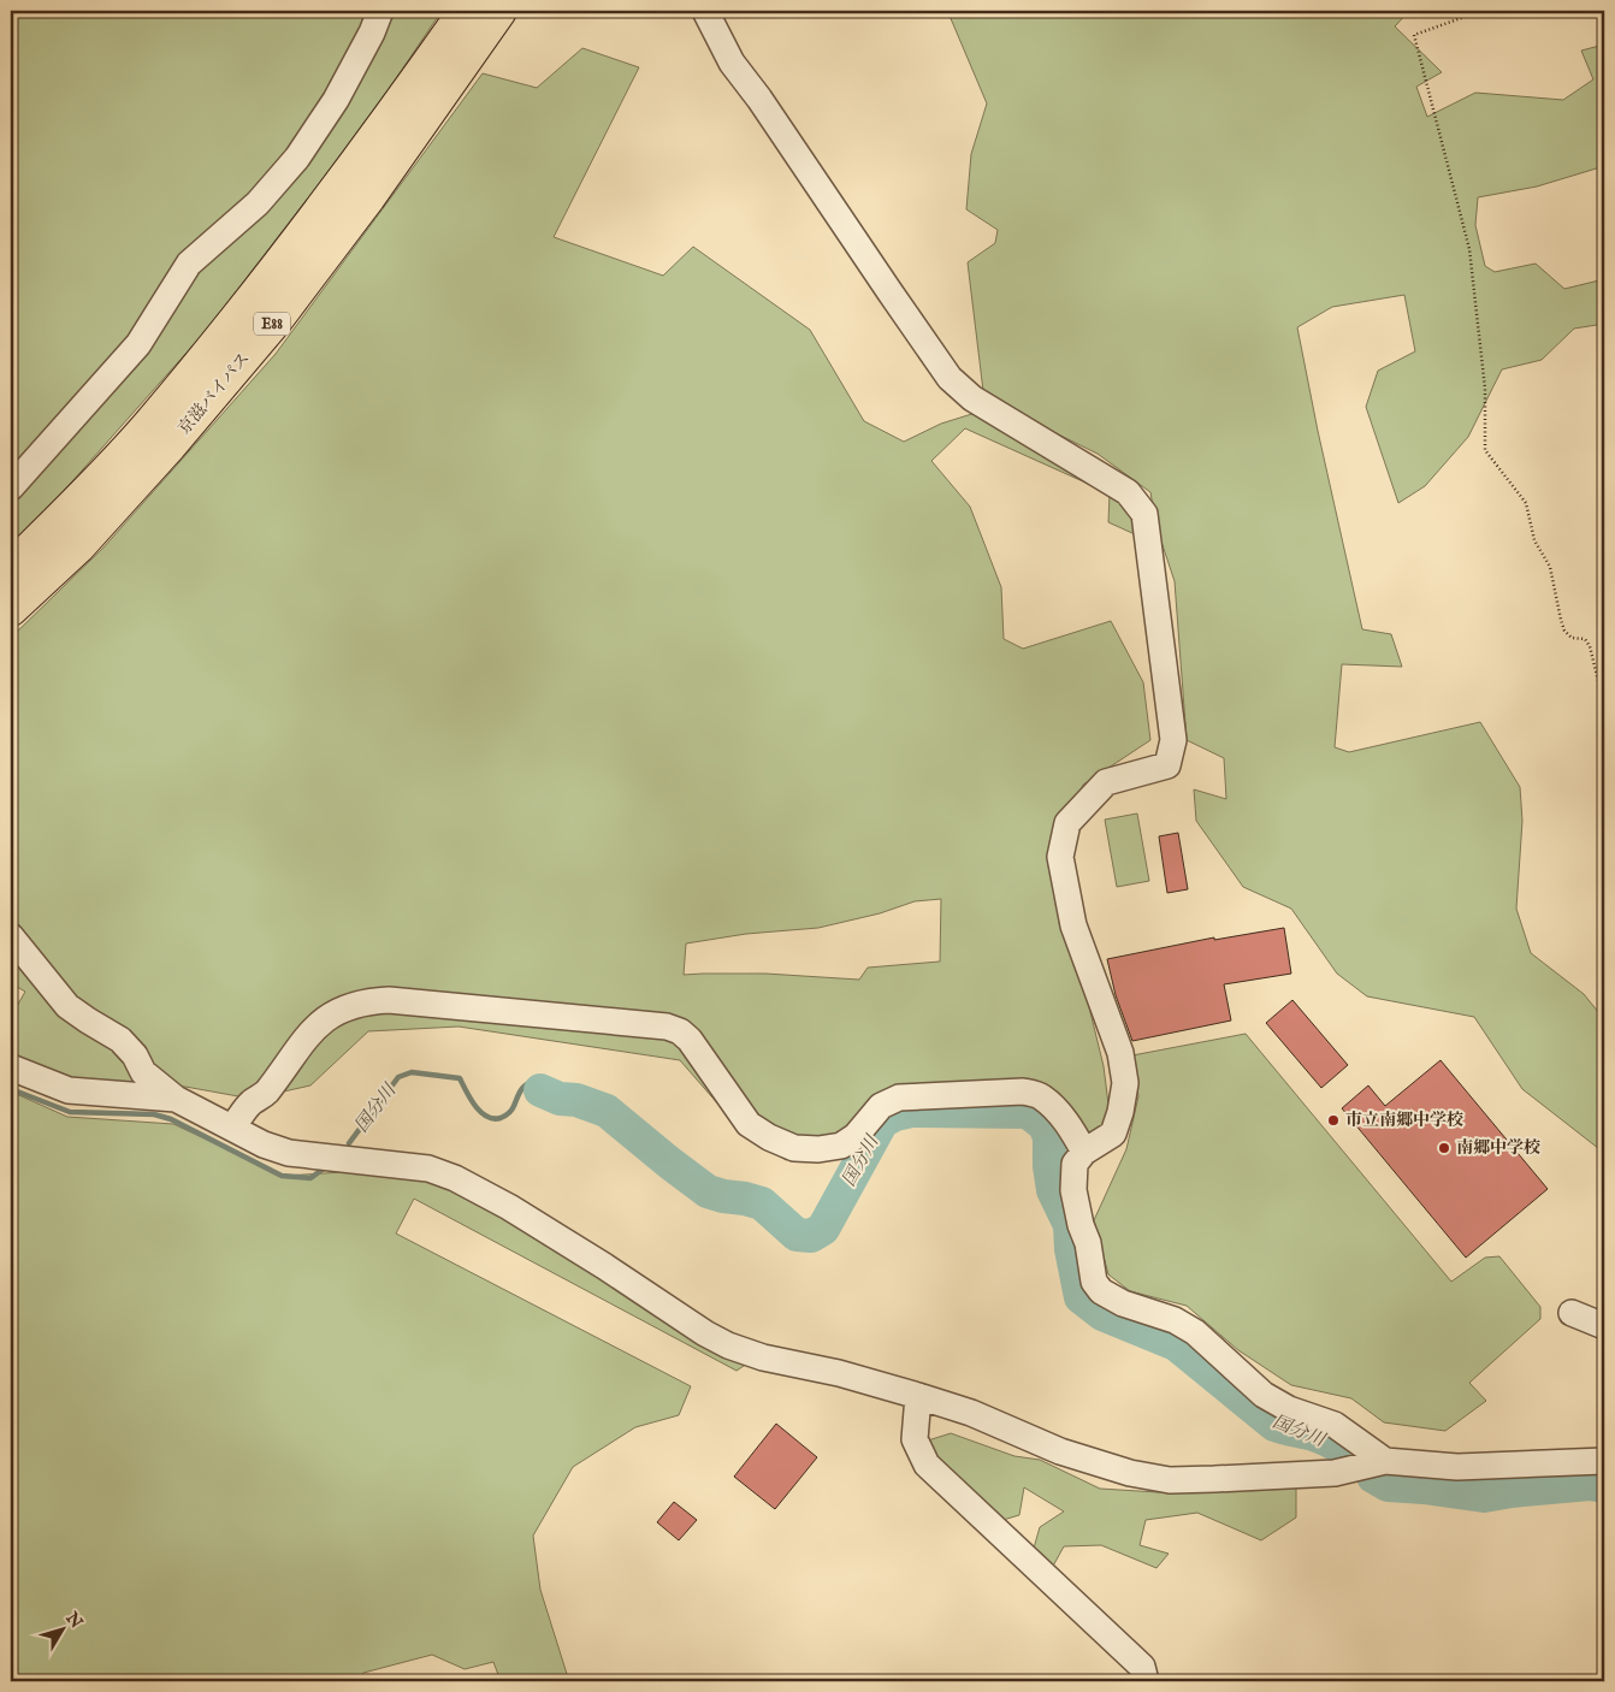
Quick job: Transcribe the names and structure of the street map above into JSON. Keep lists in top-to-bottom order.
{
  "streets": {
    "highway": ["E88", "京滋バイパス"]
  },
  "water": ["国分川"],
  "places": ["市立南郷中学校", "南郷中学校"],
  "north": "top right"
}
